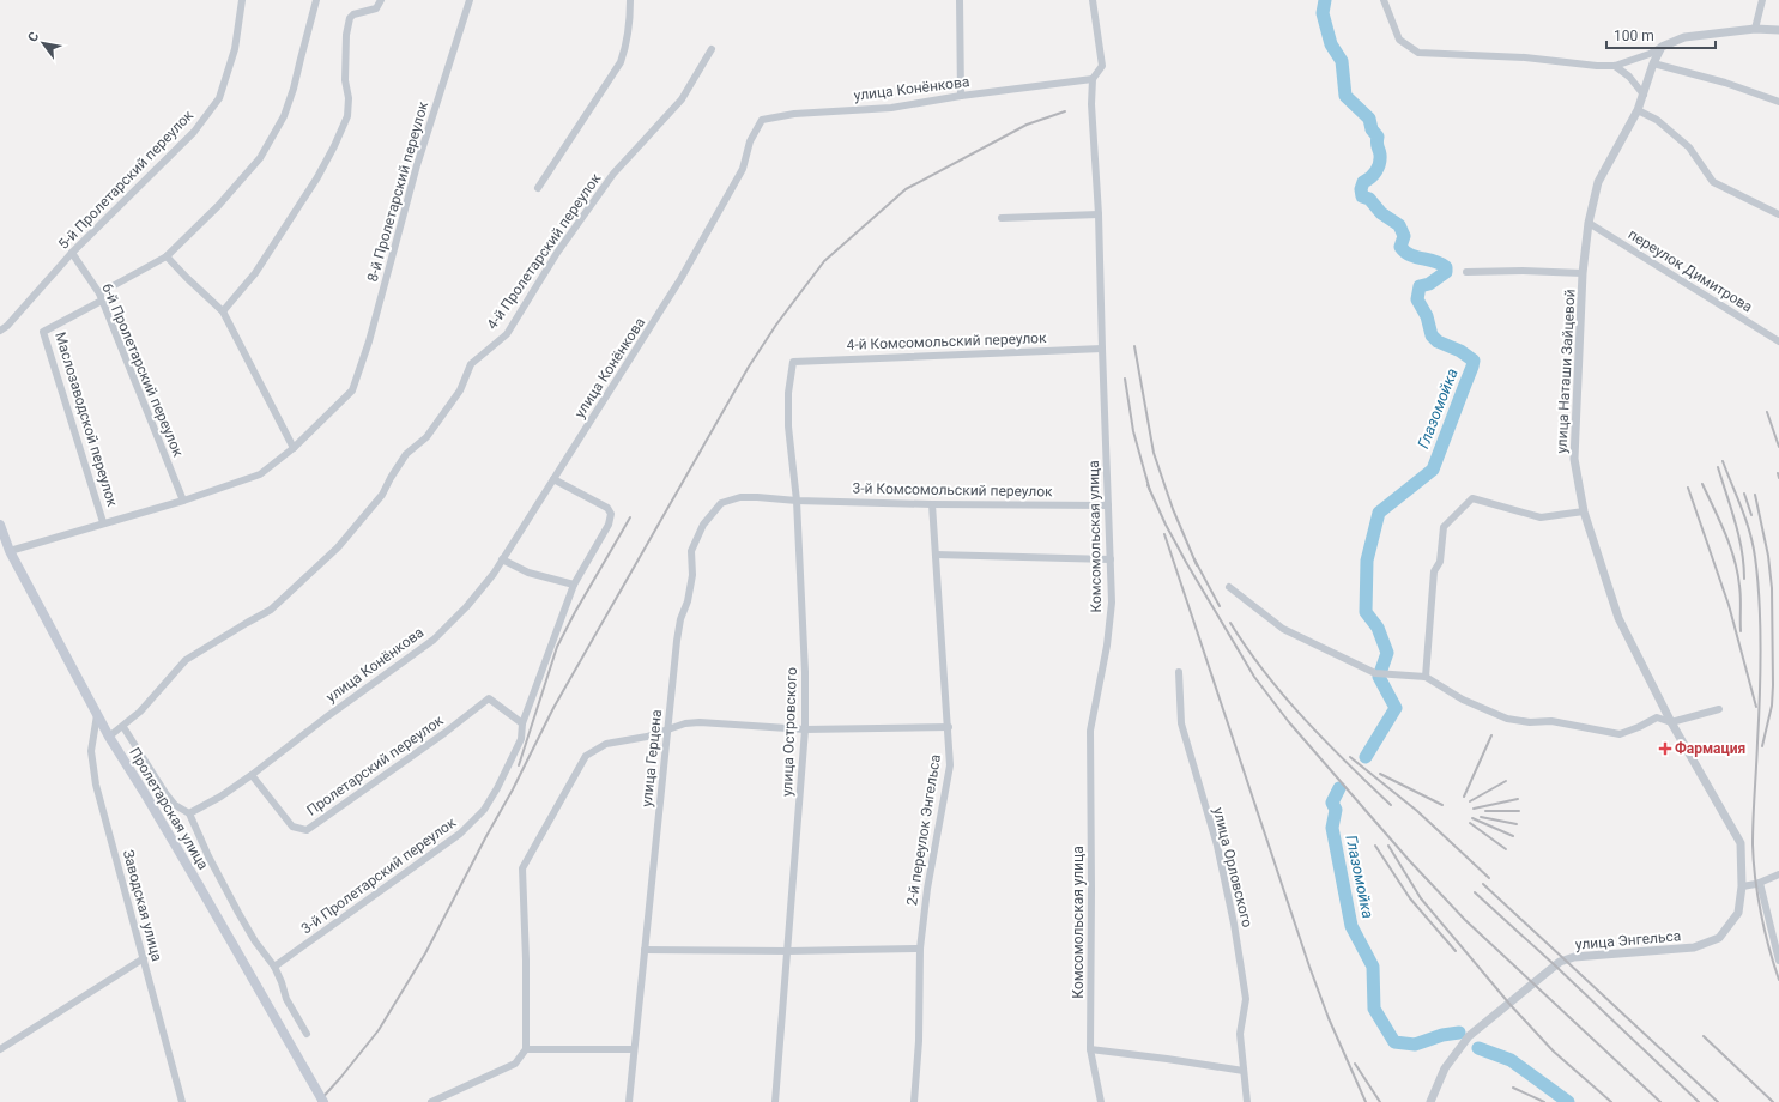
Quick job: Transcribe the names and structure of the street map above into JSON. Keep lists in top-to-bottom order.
{
  "streets": {
    "main road": ["Пролетарская улица"],
    "street": [
      "улица Конёнкова",
      "5-й Пролетарский переулок",
      "8-й Пролетарский переулок",
      "4-й Пролетарский переулок",
      "переулок Димитрова",
      "4-й Комсомольский переулок",
      "6-й Пролетарский переулок",
      "улица Наташи Зайцевой",
      "Маслозаводской переулок",
      "3-й Комсомольский переулок",
      "Комсомольская улица",
      "улица Островского",
      "улица Герцена",
      "Пролетарский переулок",
      "2-й переулок Энгельса",
      "улица Орловского",
      "3-й Пролетарский переулок",
      "Заводская улица",
      "улица Энгельса"
    ]
  },
  "crossings": [
    ["улица Конёнкова", "Комсомольская улица"],
    ["улица Конёнкова", "Пролетарский переулок"],
    ["улица Конёнкова", "Пролетарская улица"],
    ["улица Конёнкова", "3-й Пролетарский переулок"],
    ["5-й Пролетарский переулок", "6-й Пролетарский переулок"],
    ["4-й Пролетарский переулок", "Пролетарская улица"],
    ["переулок Димитрова", "улица Наташи Зайцевой"],
    ["4-й Комсомольский переулок", "Комсомольская улица"],
    ["4-й Комсомольский переулок", "улица Островского"],
    ["6-й Пролетарский переулок", "Маслозаводской переулок"],
    ["улица Наташи Зайцевой", "улица Энгельса"],
    ["3-й Комсомольский переулок", "Комсомольская улица"],
    ["3-й Комсомольский переулок", "улица Островского"],
    ["3-й Комсомольский переулок", "улица Герцена"],
    ["3-й Комсомольский переулок", "2-й переулок Энгельса"],
    ["улица Островского", "улица Герцена"],
    ["Пролетарский переулок", "3-й Пролетарский переулок"],
    ["Пролетарская улица", "3-й Пролетарский переулок"],
    ["Пролетарская улица", "Заводская улица"]
  ],
  "water": ["Глазомойка"],
  "places": {
    "health": ["Фармация"]
  },
  "scale_bar": "100 m",
  "north": "top left"
}
